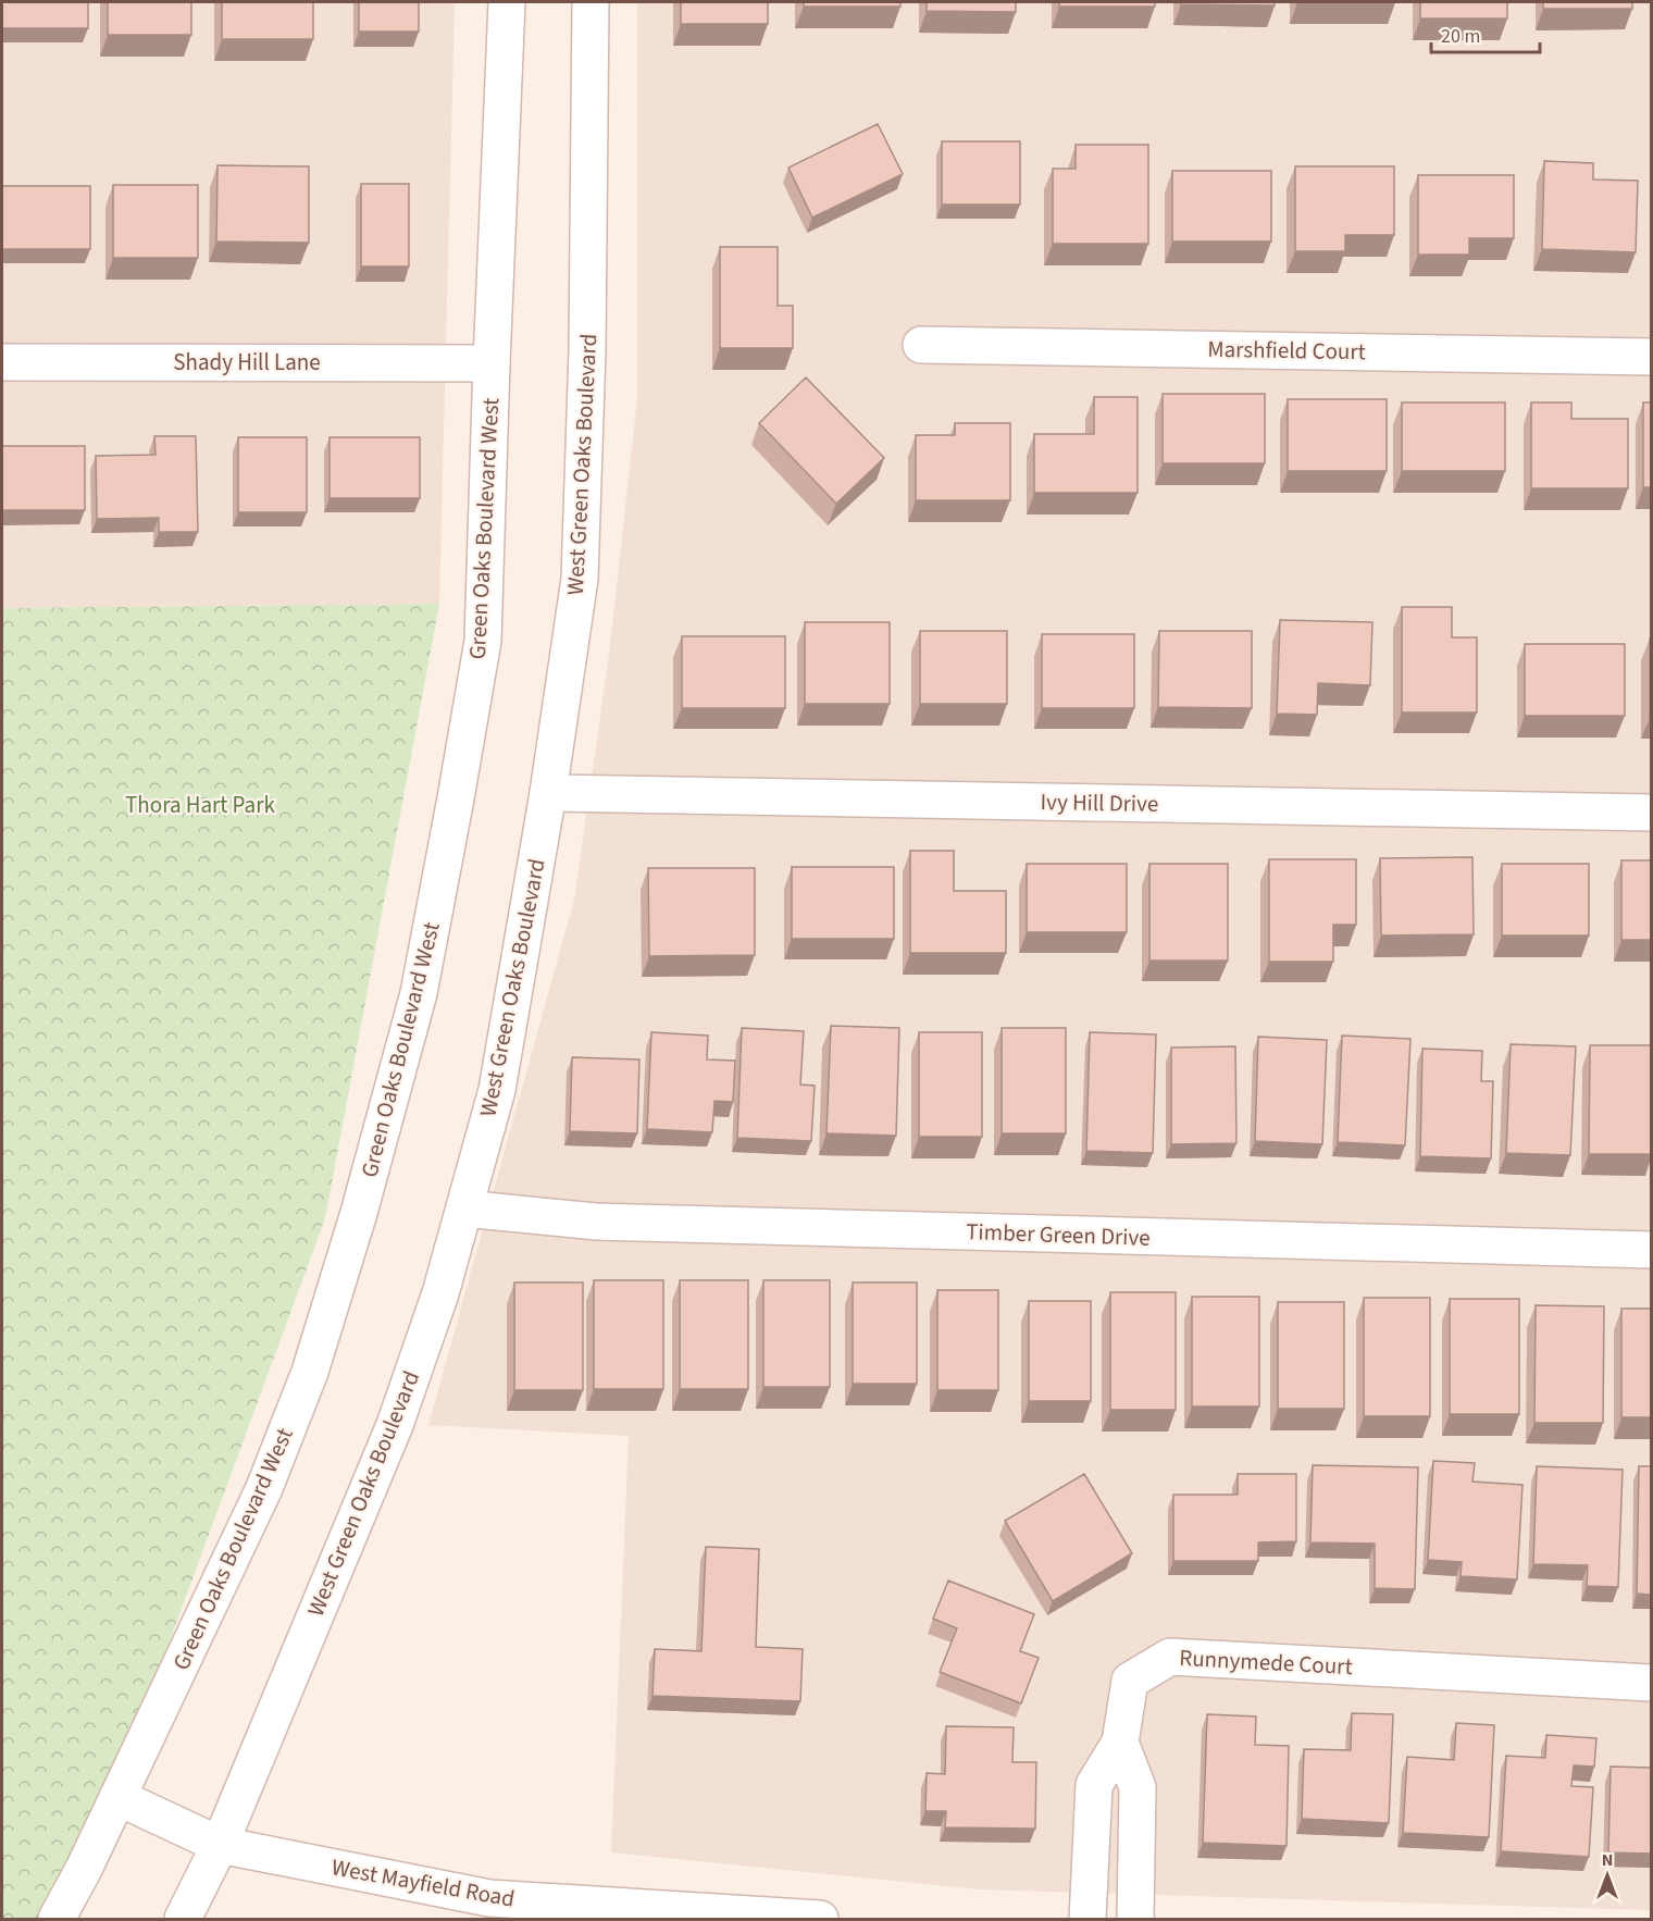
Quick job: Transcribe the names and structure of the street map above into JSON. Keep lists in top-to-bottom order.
{
  "streets": {
    "street": [
      "Marshfield Court",
      "Shady Hill Lane",
      "West Green Oaks Boulevard",
      "Green Oaks Boulevard West",
      "Ivy Hill Drive",
      "Timber Green Drive",
      "Runnymede Court",
      "West Mayfield Road"
    ]
  },
  "crossings": [
    ["Shady Hill Lane", "Green Oaks Boulevard West"],
    ["West Green Oaks Boulevard", "Ivy Hill Drive"],
    ["West Green Oaks Boulevard", "Timber Green Drive"],
    ["West Green Oaks Boulevard", "West Mayfield Road"],
    ["Green Oaks Boulevard West", "West Mayfield Road"]
  ],
  "parks": ["Thora Hart Park"],
  "scale_bar": "20 m",
  "north": "top"
}
